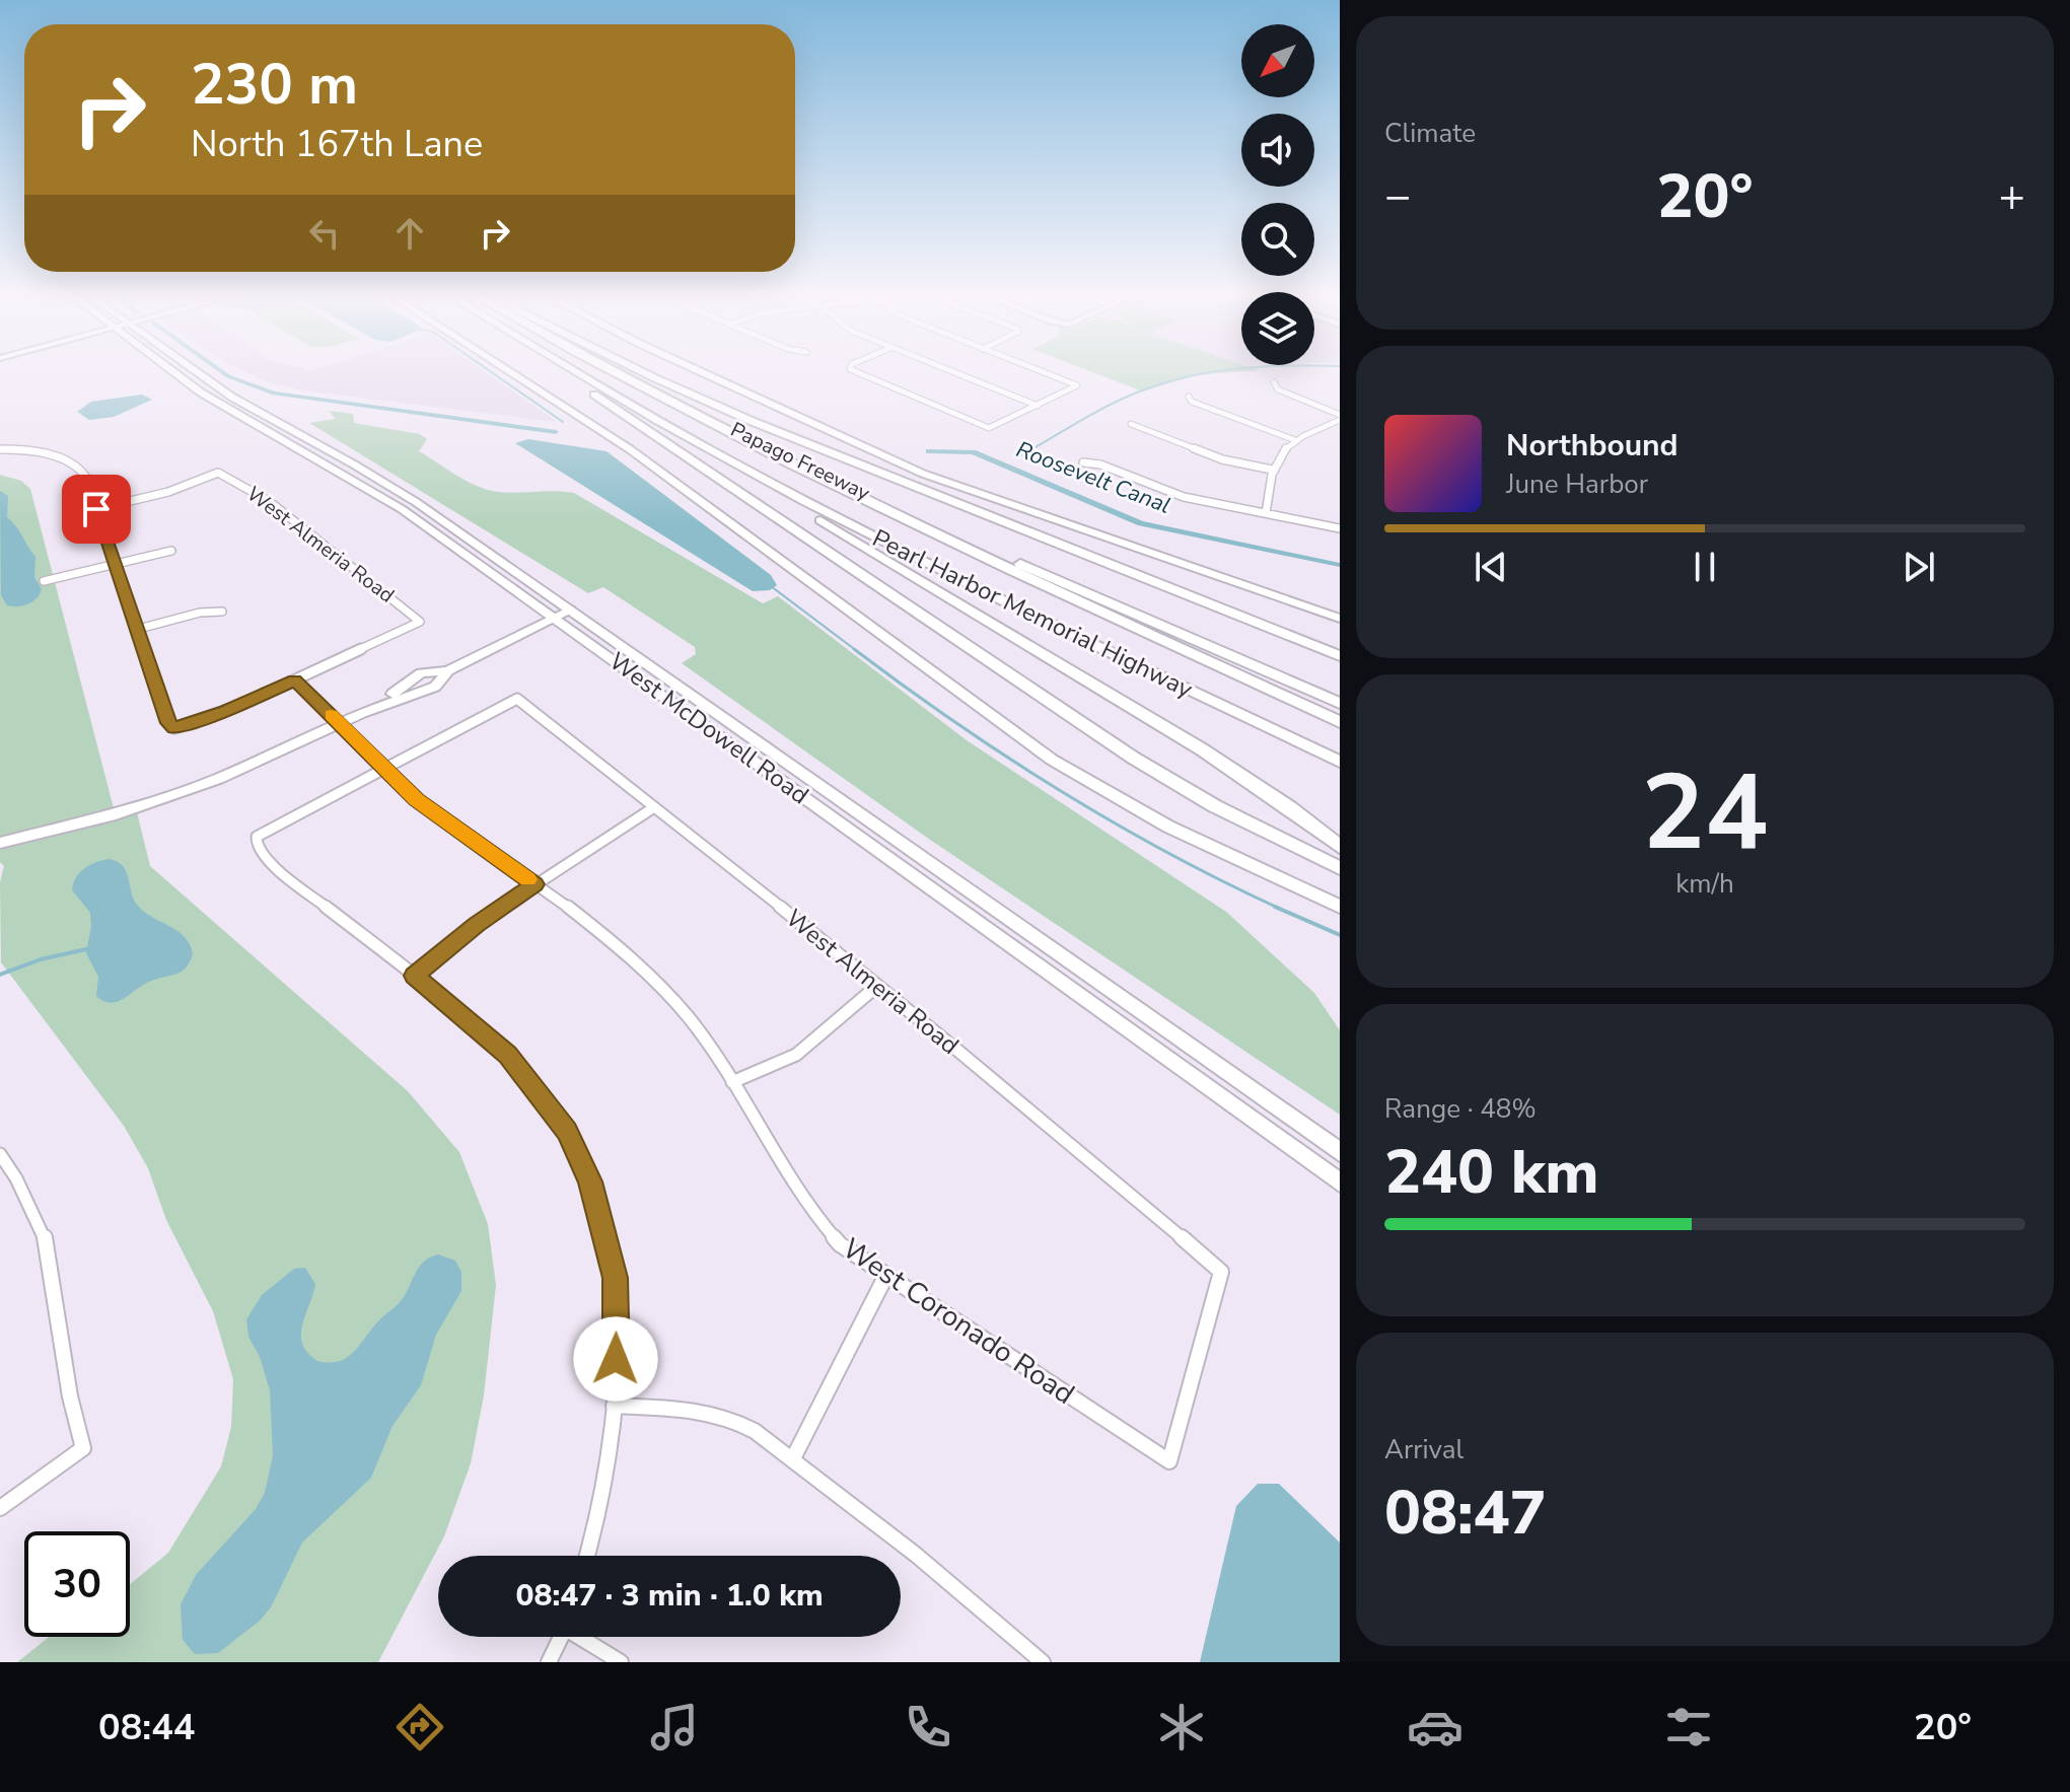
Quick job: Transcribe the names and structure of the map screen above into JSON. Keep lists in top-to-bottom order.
{
  "streets": {
    "highway": ["Papago Freeway", "Pearl Harbor Memorial Highway"],
    "main road": ["West McDowell Road"],
    "street": ["West Almeria Road", "West Coronado Road"]
  },
  "crossings": [
    ["Papago Freeway", "Pearl Harbor Memorial Highway"],
    ["West Almeria Road", "West Coronado Road"]
  ],
  "water": ["Roosevelt Canal"],
  "north": "bottom left",
  "page": {
    "tile": [
      "Climate",
      ["24", "km/h"],
      ["Range · 48%", "240 km"],
      ["Arrival", "08:47"]
    ],
    "turn": ["230 m", "North 167th Lane"],
    "heat": ["−", "20°", "+"],
    "song": ["Northbound", "June Harbor"],
    "limit": "30",
    "trip": "08:47 · 3 min · 1.0 km",
    "tabs": ["08:44", "20°"]
  }
}
